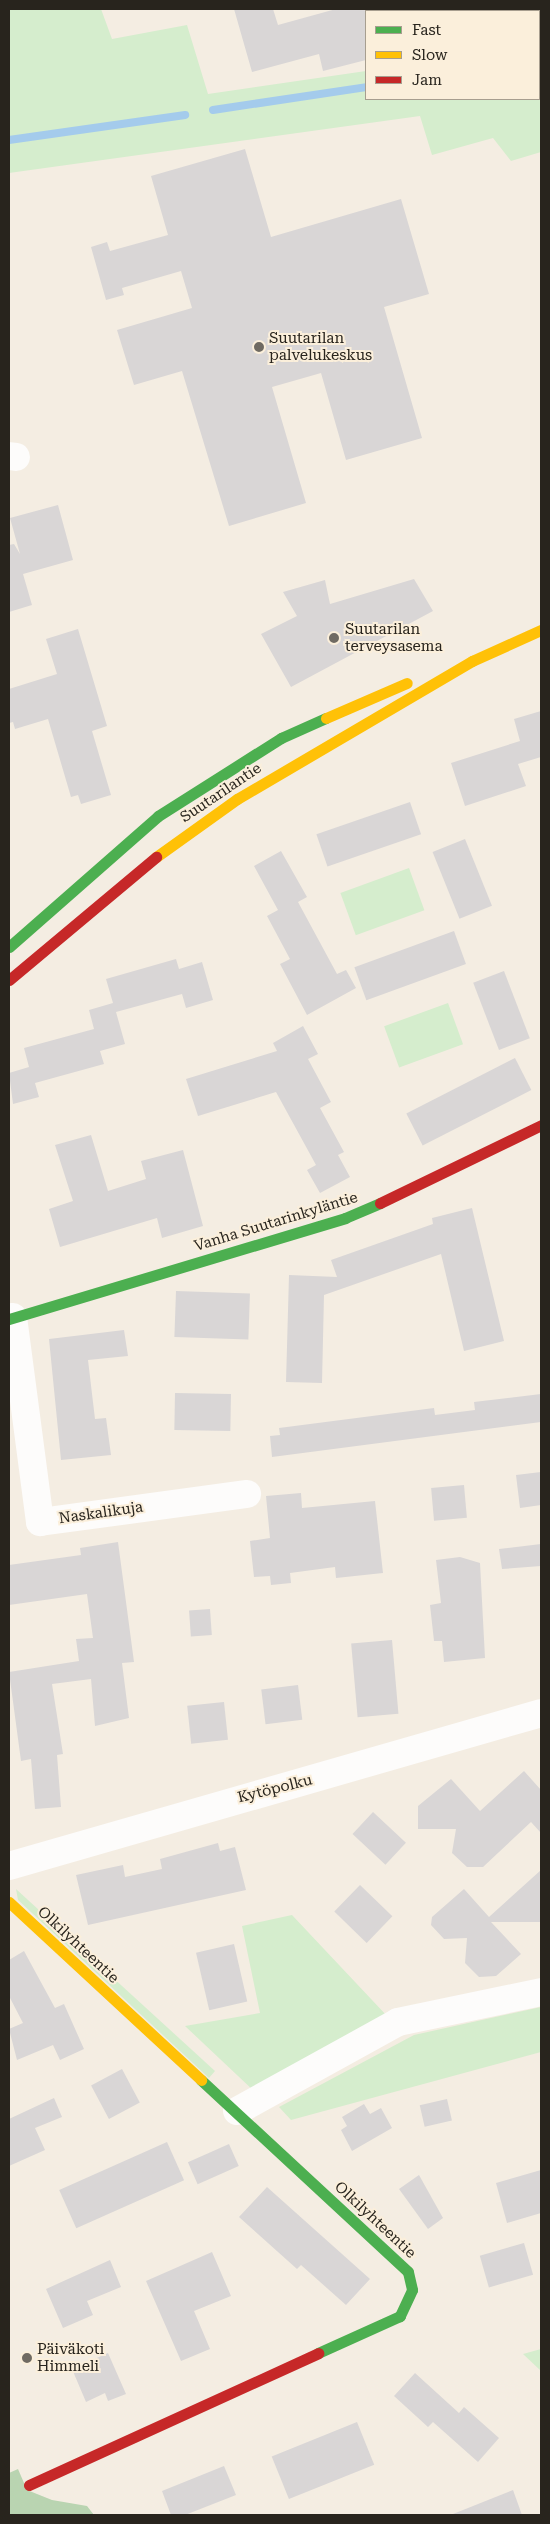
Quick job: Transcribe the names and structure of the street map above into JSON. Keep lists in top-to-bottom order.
{
  "streets": {
    "street": [
      "Suutarilantie",
      "Vanha Suutarinkyläntie",
      "Naskalikuja",
      "Kytöpolku",
      "Olkilyhteentie"
    ]
  },
  "crossings": [
    ["Vanha Suutarinkyläntie", "Naskalikuja"]
  ],
  "places": ["Suutarilan palvelukeskus", "Suutarilan terveysasema", "Päiväkoti Himmeli"],
  "legend": ["Fast", "Slow", "Jam"]
}
